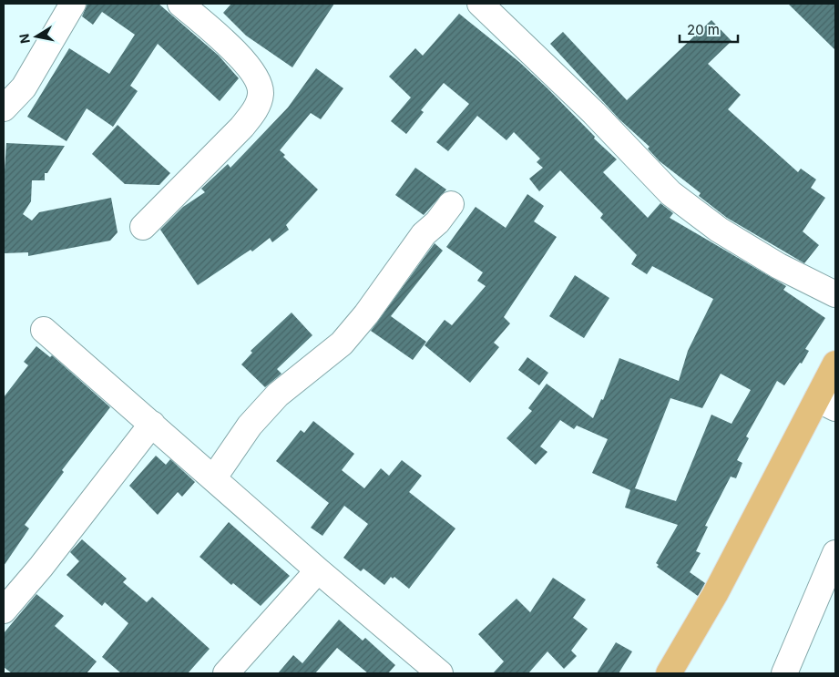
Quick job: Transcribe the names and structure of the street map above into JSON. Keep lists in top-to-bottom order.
{
  "scale_bar": "20 m",
  "north": "left"
}
